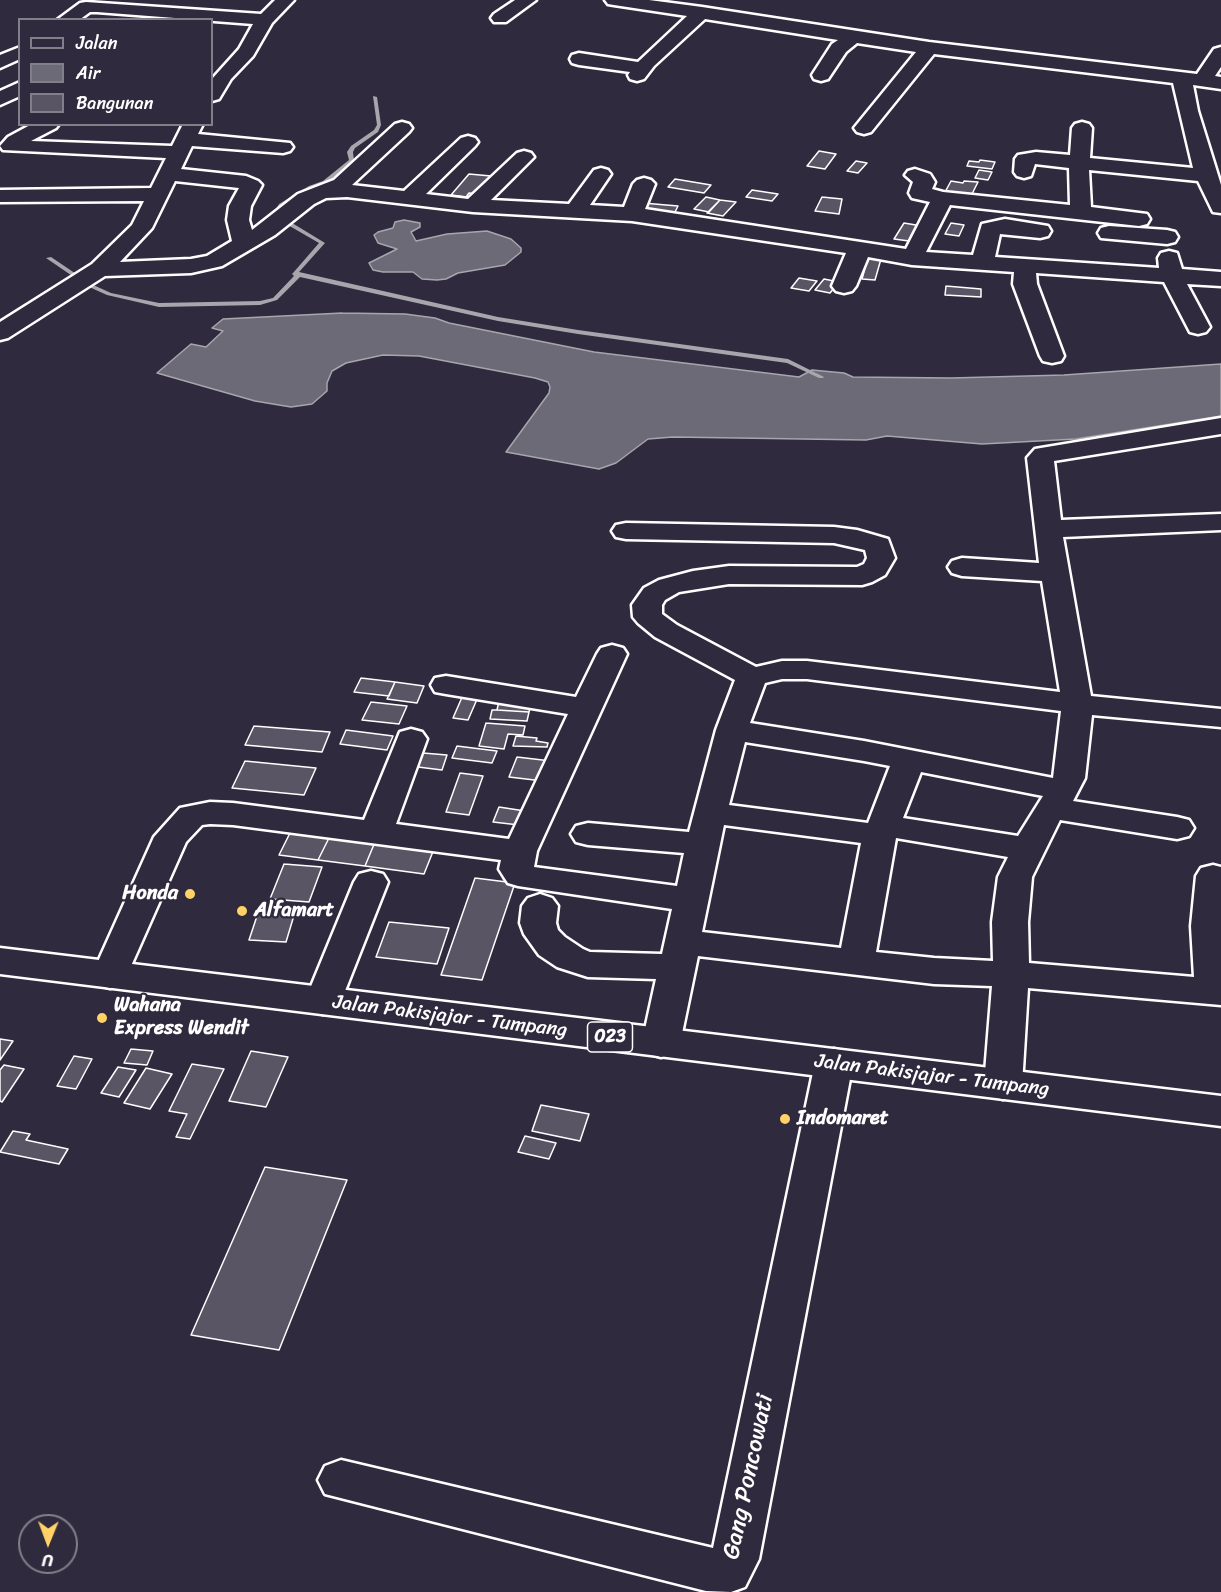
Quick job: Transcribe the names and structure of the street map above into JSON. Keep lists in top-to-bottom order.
{
  "streets": {
    "street": ["Jalan Pakisjajar - Tumpang", "023", "Gang Poncowati"]
  },
  "crossings": [
    ["Jalan Pakisjajar - Tumpang", "Gang Poncowati"]
  ],
  "places": [
    "Honda",
    "Alfamart",
    "Wahana Express Wendit",
    "Indomaret"
  ],
  "legend": ["Jalan", "Air", "Bangunan"],
  "north": "bottom"
}
